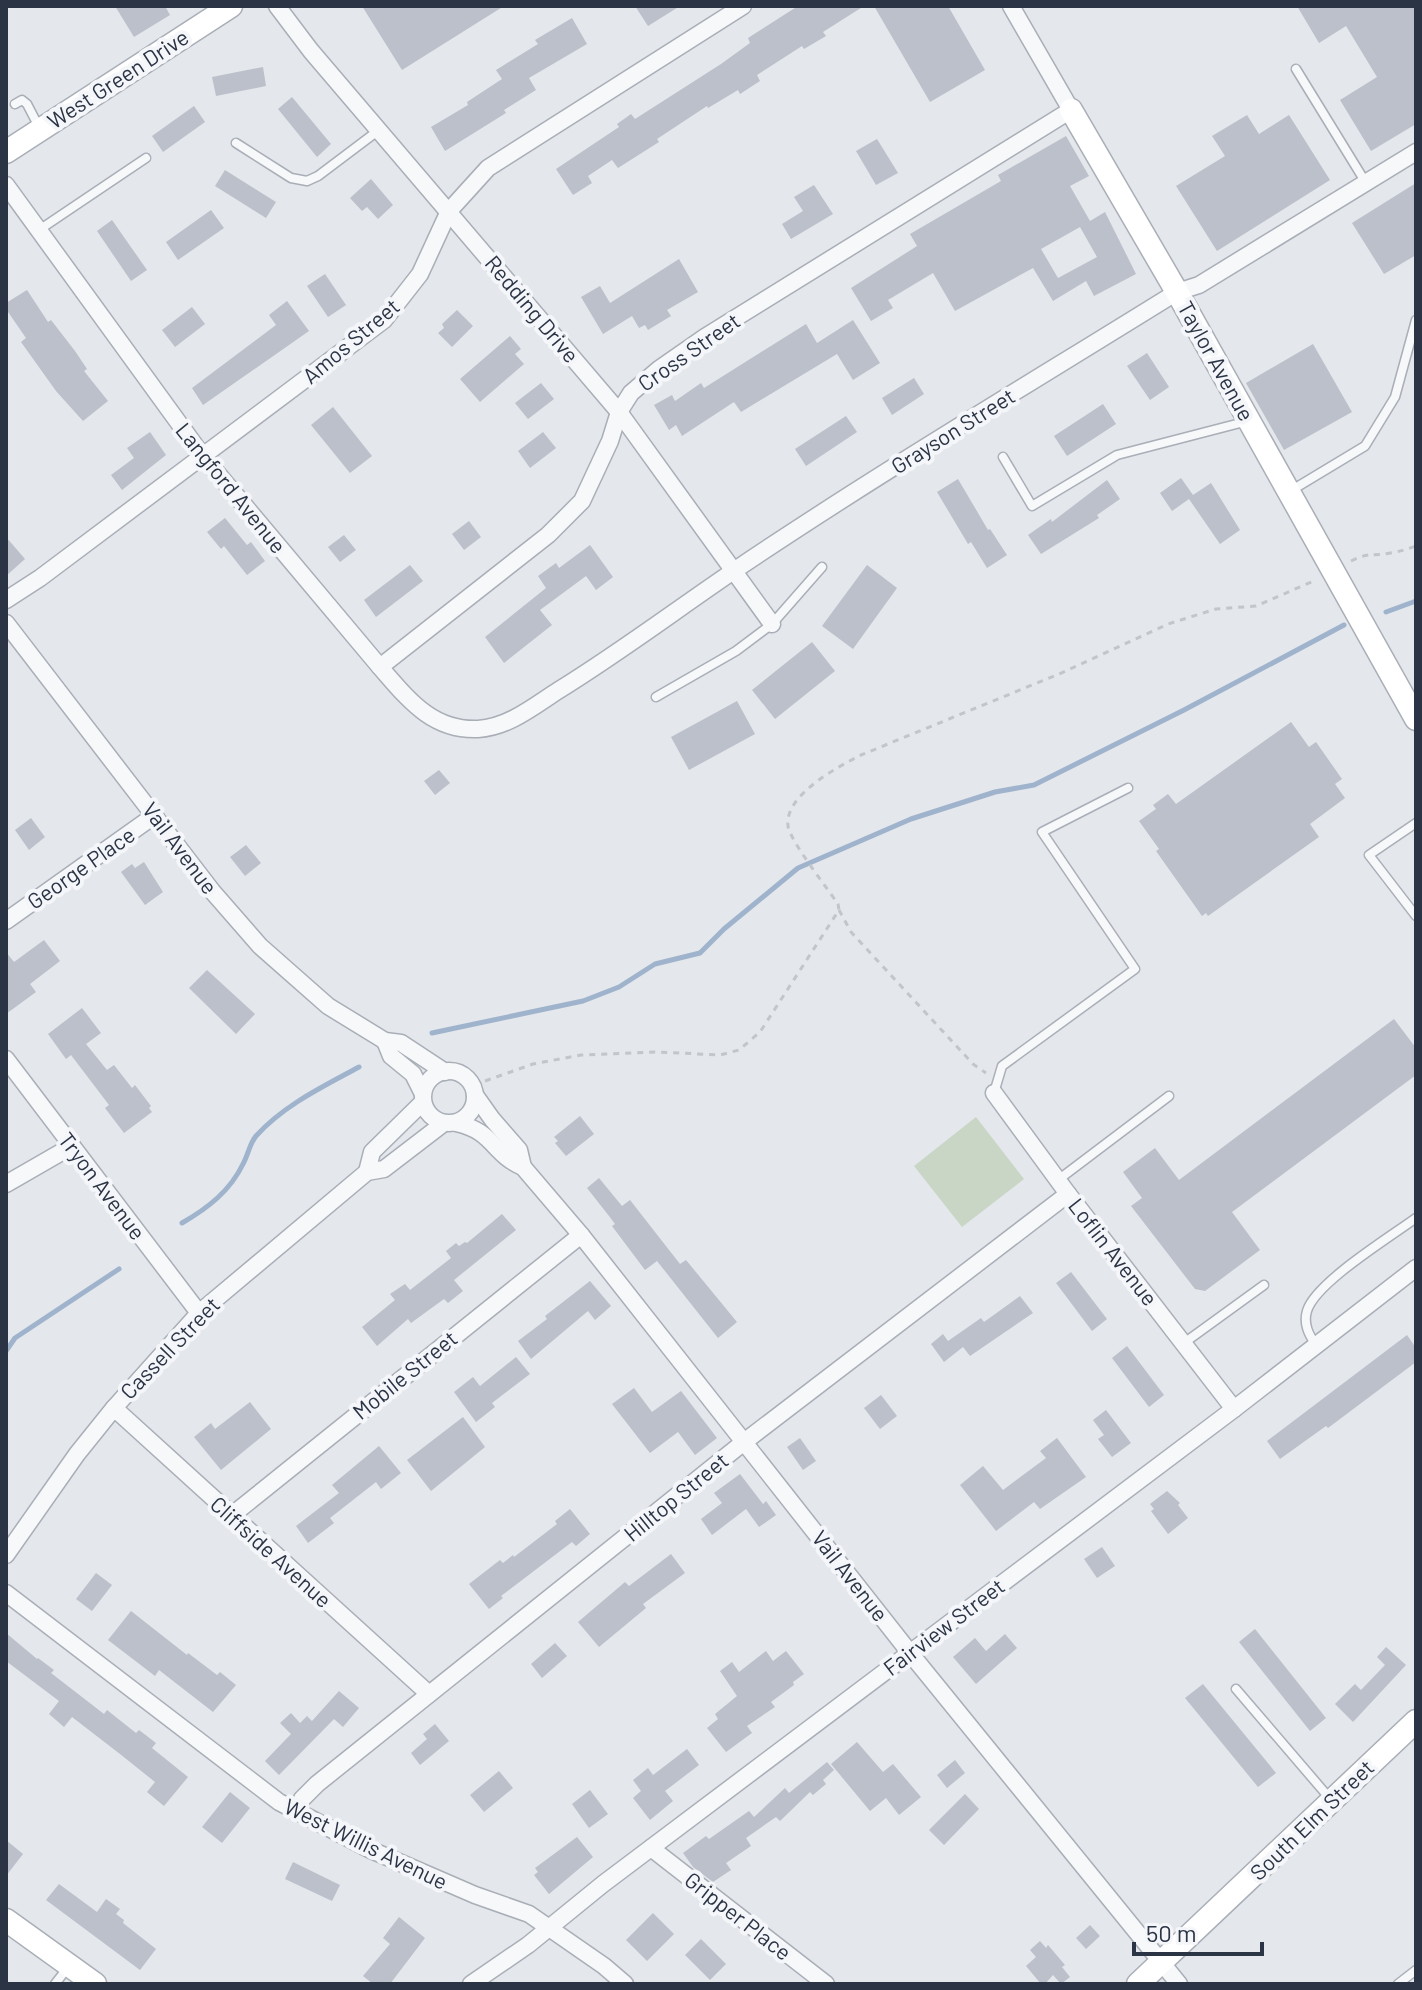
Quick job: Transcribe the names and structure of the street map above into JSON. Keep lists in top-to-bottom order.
{
  "streets": {
    "street": [
      "West Green Drive",
      "Redding Drive",
      "Amos Street",
      "Cross Street",
      "Taylor Avenue",
      "Grayson Street",
      "Langford Avenue",
      "Vail Avenue",
      "George Place",
      "Tryon Avenue",
      "Loflin Avenue",
      "Cassell Street",
      "Mobile Street",
      "Hilltop Street",
      "Cliffside Avenue",
      "Fairview Street",
      "South Elm Street",
      "West Willis Avenue",
      "Gripper Place"
    ]
  },
  "crossings": [
    ["Redding Drive", "Amos Street"],
    ["Redding Drive", "Cross Street"],
    ["Redding Drive", "Grayson Street"],
    ["Amos Street", "Langford Avenue"],
    ["Cross Street", "Taylor Avenue"],
    ["Cross Street", "Langford Avenue"],
    ["Taylor Avenue", "Grayson Street"],
    ["Grayson Street", "Langford Avenue"],
    ["Vail Avenue", "George Place"],
    ["Vail Avenue", "Cassell Street"],
    ["Vail Avenue", "Mobile Street"],
    ["Vail Avenue", "Hilltop Street"],
    ["Vail Avenue", "Fairview Street"],
    ["Vail Avenue", "South Elm Street"],
    ["Tryon Avenue", "Cassell Street"],
    ["Loflin Avenue", "Hilltop Street"],
    ["Loflin Avenue", "Fairview Street"],
    ["Cassell Street", "Cliffside Avenue"],
    ["Mobile Street", "Cliffside Avenue"],
    ["Hilltop Street", "Cliffside Avenue"],
    ["Hilltop Street", "West Willis Avenue"],
    ["Fairview Street", "West Willis Avenue"],
    ["Fairview Street", "Gripper Place"]
  ],
  "scale_bar": "50 m"
}
